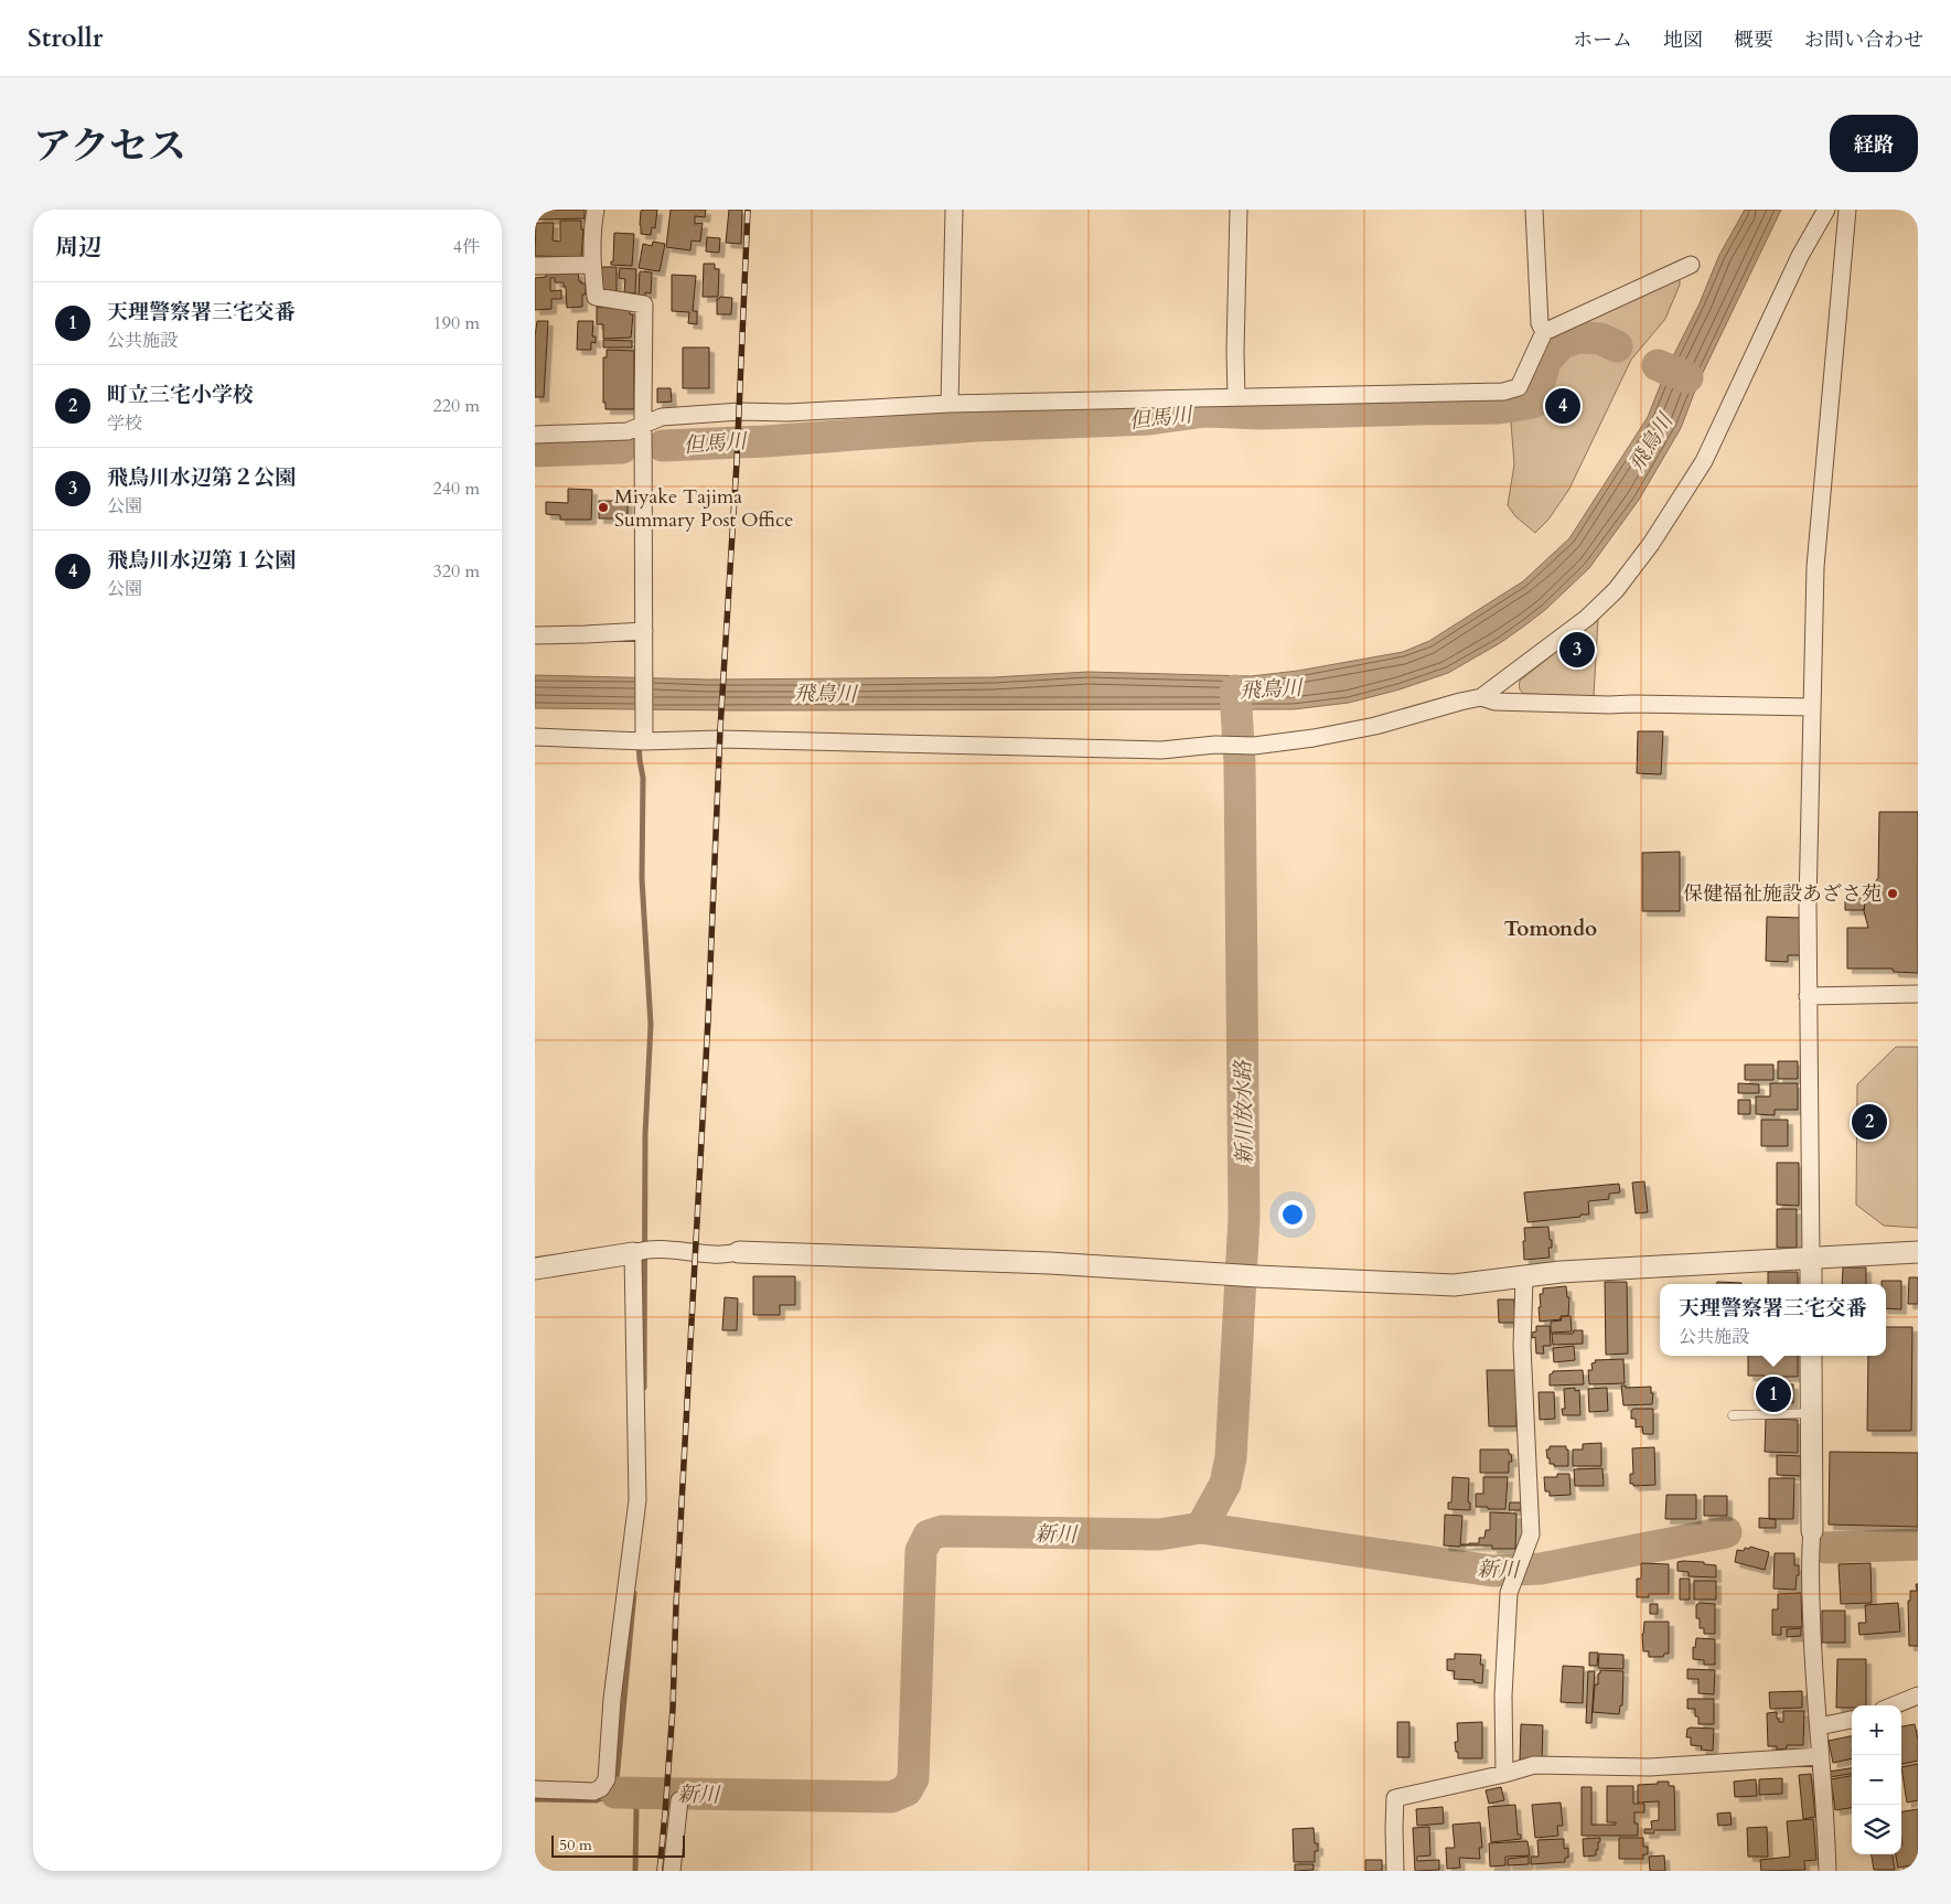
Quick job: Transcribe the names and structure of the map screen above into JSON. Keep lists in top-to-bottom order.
{
  "districts": ["Tomondo"],
  "water": [
    "但馬川",
    "飛鳥川",
    "新川放水路",
    "新川"
  ],
  "places": ["Miyake Tajima Summary Post Office", "保健福祉施設あざさ苑"],
  "scale_bar": "50 m",
  "page": {
    "header": "Strollr",
    "nav": [
      "ホーム",
      "地図",
      "概要",
      "お問い合わせ"
    ],
    "title": "アクセス",
    "buttons": "経路",
    "heading": ["周辺", "4件"],
    "list": [
      {
        "mark": "1",
        "name": "天理警察署三宅交番",
        "note": "公共施設",
        "value": "190 m"
      },
      {
        "mark": "2",
        "name": "町立三宅小学校",
        "note": "学校",
        "value": "220 m"
      },
      {
        "mark": "3",
        "name": "飛鳥川水辺第２公園",
        "note": "公園",
        "value": "240 m"
      },
      {
        "mark": "4",
        "name": "飛鳥川水辺第１公園",
        "note": "公園",
        "value": "320 m"
      }
    ],
    "pins": [
      "4",
      "3",
      "2",
      "1"
    ],
    "popup": ["天理警察署三宅交番", "公共施設"],
    "map_buttons": ["+", "−"],
    "scale": "50 m"
  }
}
